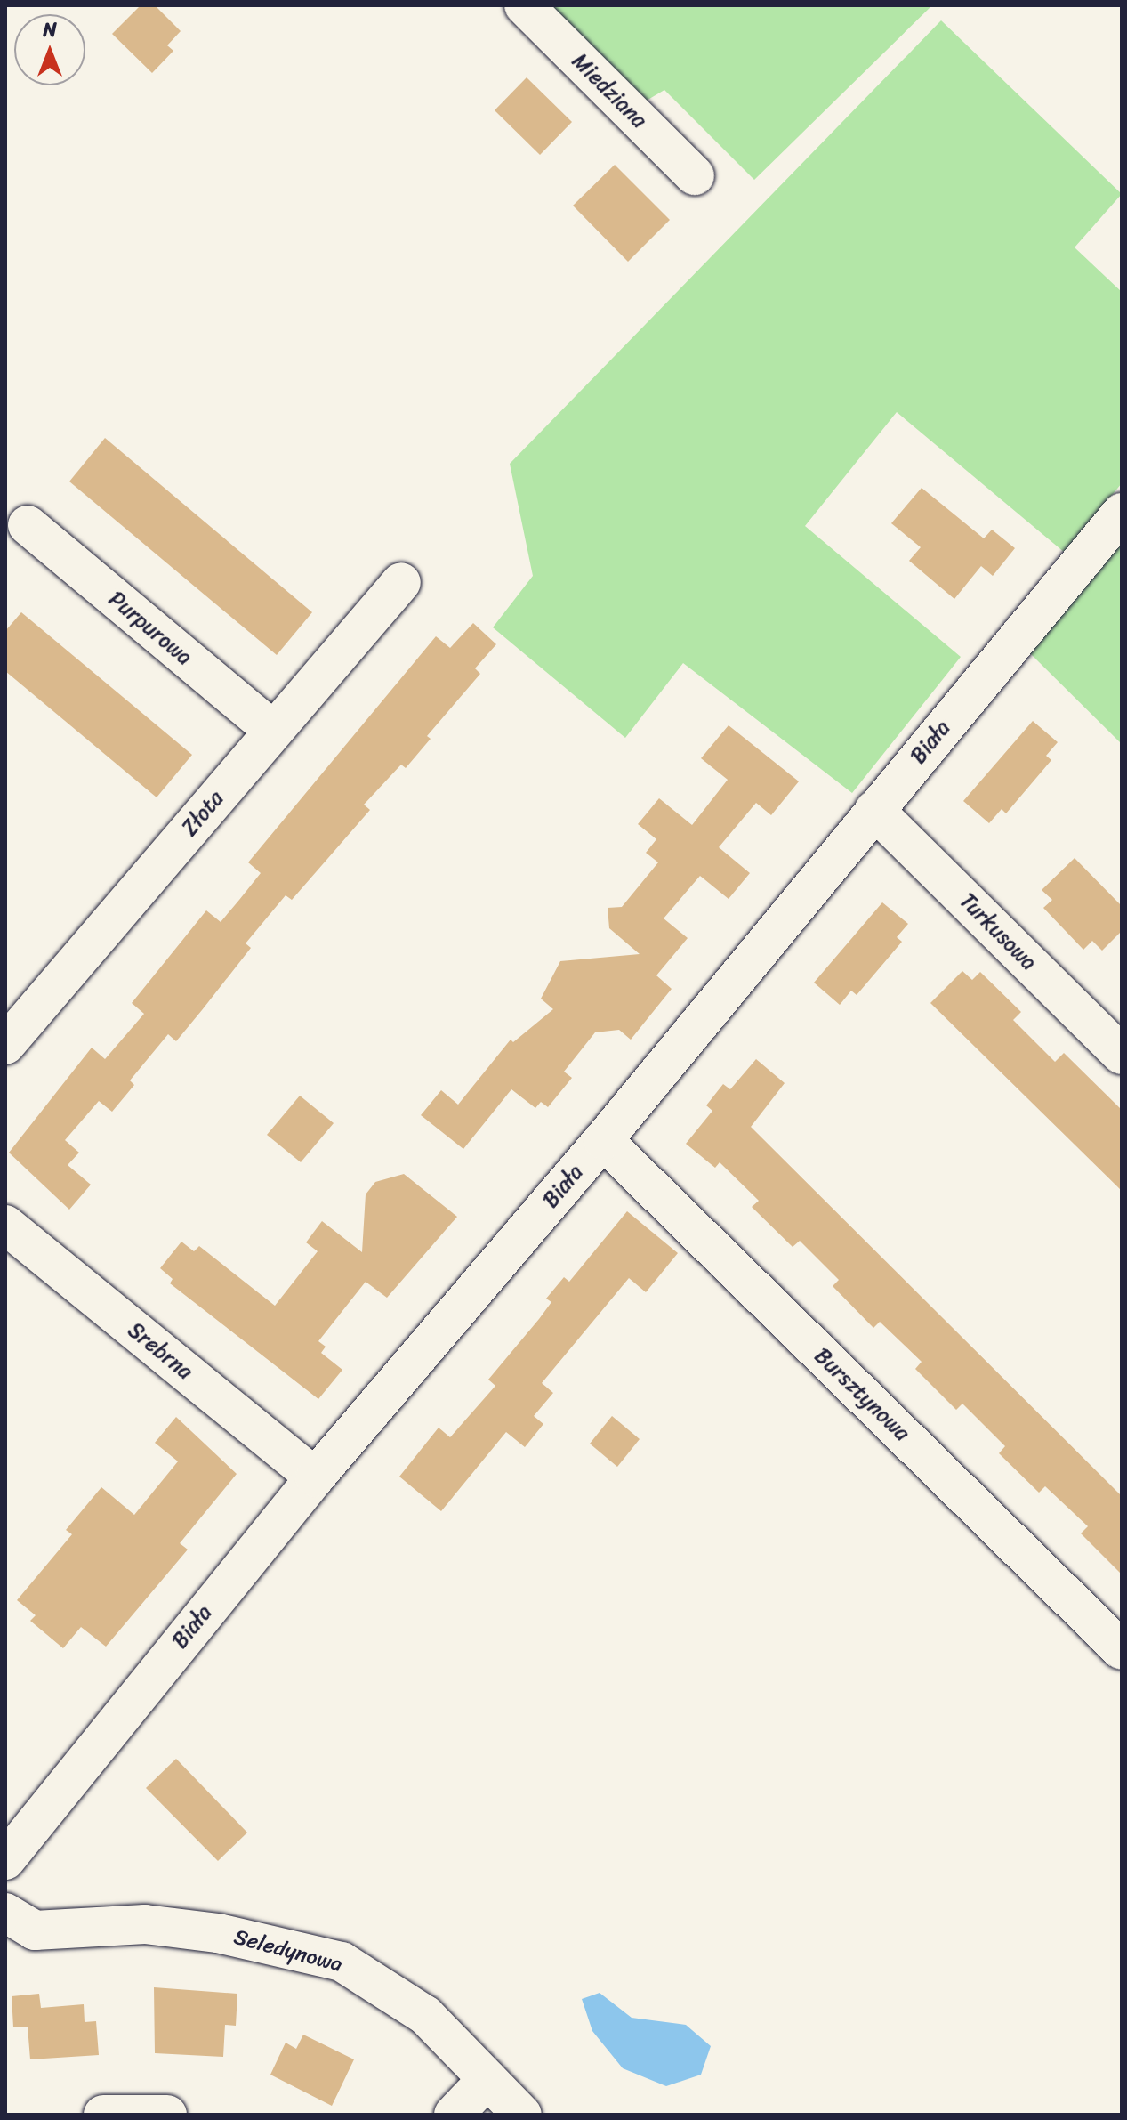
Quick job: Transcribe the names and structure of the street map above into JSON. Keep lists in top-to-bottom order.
{
  "streets": {
    "street": [
      "Miedziana",
      "Purpurowa",
      "Biała",
      "Złota",
      "Turkusowa",
      "Srebrna",
      "Bursztynowa",
      "Seledynowa"
    ]
  },
  "crossings": [
    ["Purpurowa", "Złota"],
    ["Biała", "Turkusowa"],
    ["Biała", "Srebrna"],
    ["Biała", "Bursztynowa"]
  ],
  "north": "top"
}
